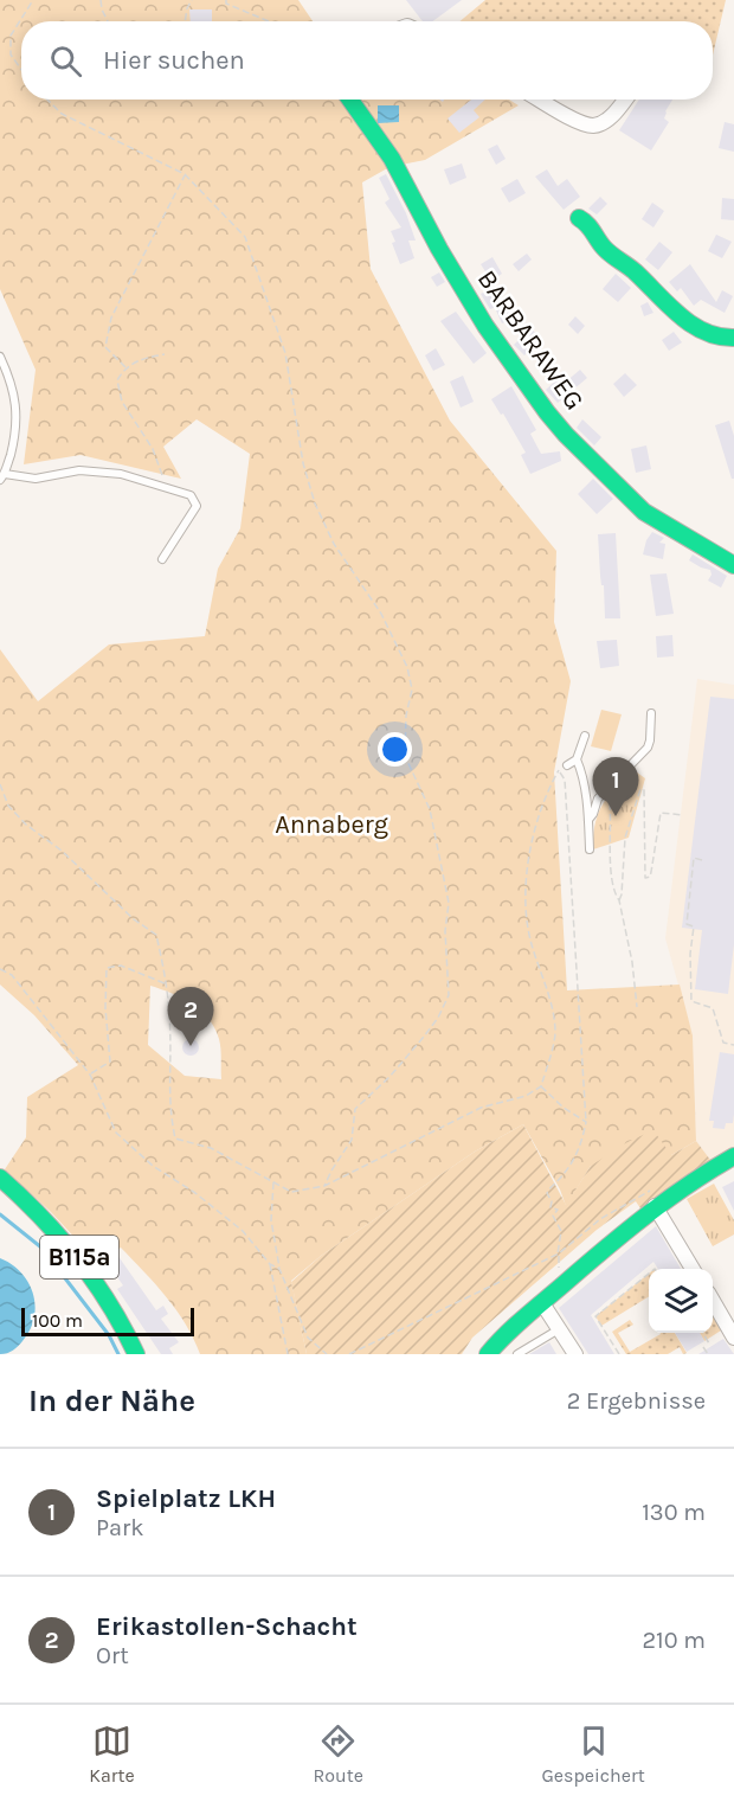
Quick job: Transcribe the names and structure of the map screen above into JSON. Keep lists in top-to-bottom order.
{
  "streets": {
    "street": ["BARBARAWEG", "B115a"]
  },
  "parks": ["Annaberg"],
  "scale_bar": "100 m",
  "page": {
    "search": "Hier suchen",
    "pins": ["1", "2"],
    "scale": "100 m",
    "heading": ["In der Nähe", "2 Ergebnisse"],
    "list": [
      {
        "mark": "1",
        "name": "Spielplatz LKH",
        "note": "Park",
        "value": "130 m"
      },
      {
        "mark": "2",
        "name": "Erikastollen-Schacht",
        "note": "Ort",
        "value": "210 m"
      }
    ],
    "nav": ["Karte", "Route", "Gespeichert"]
  }
}
